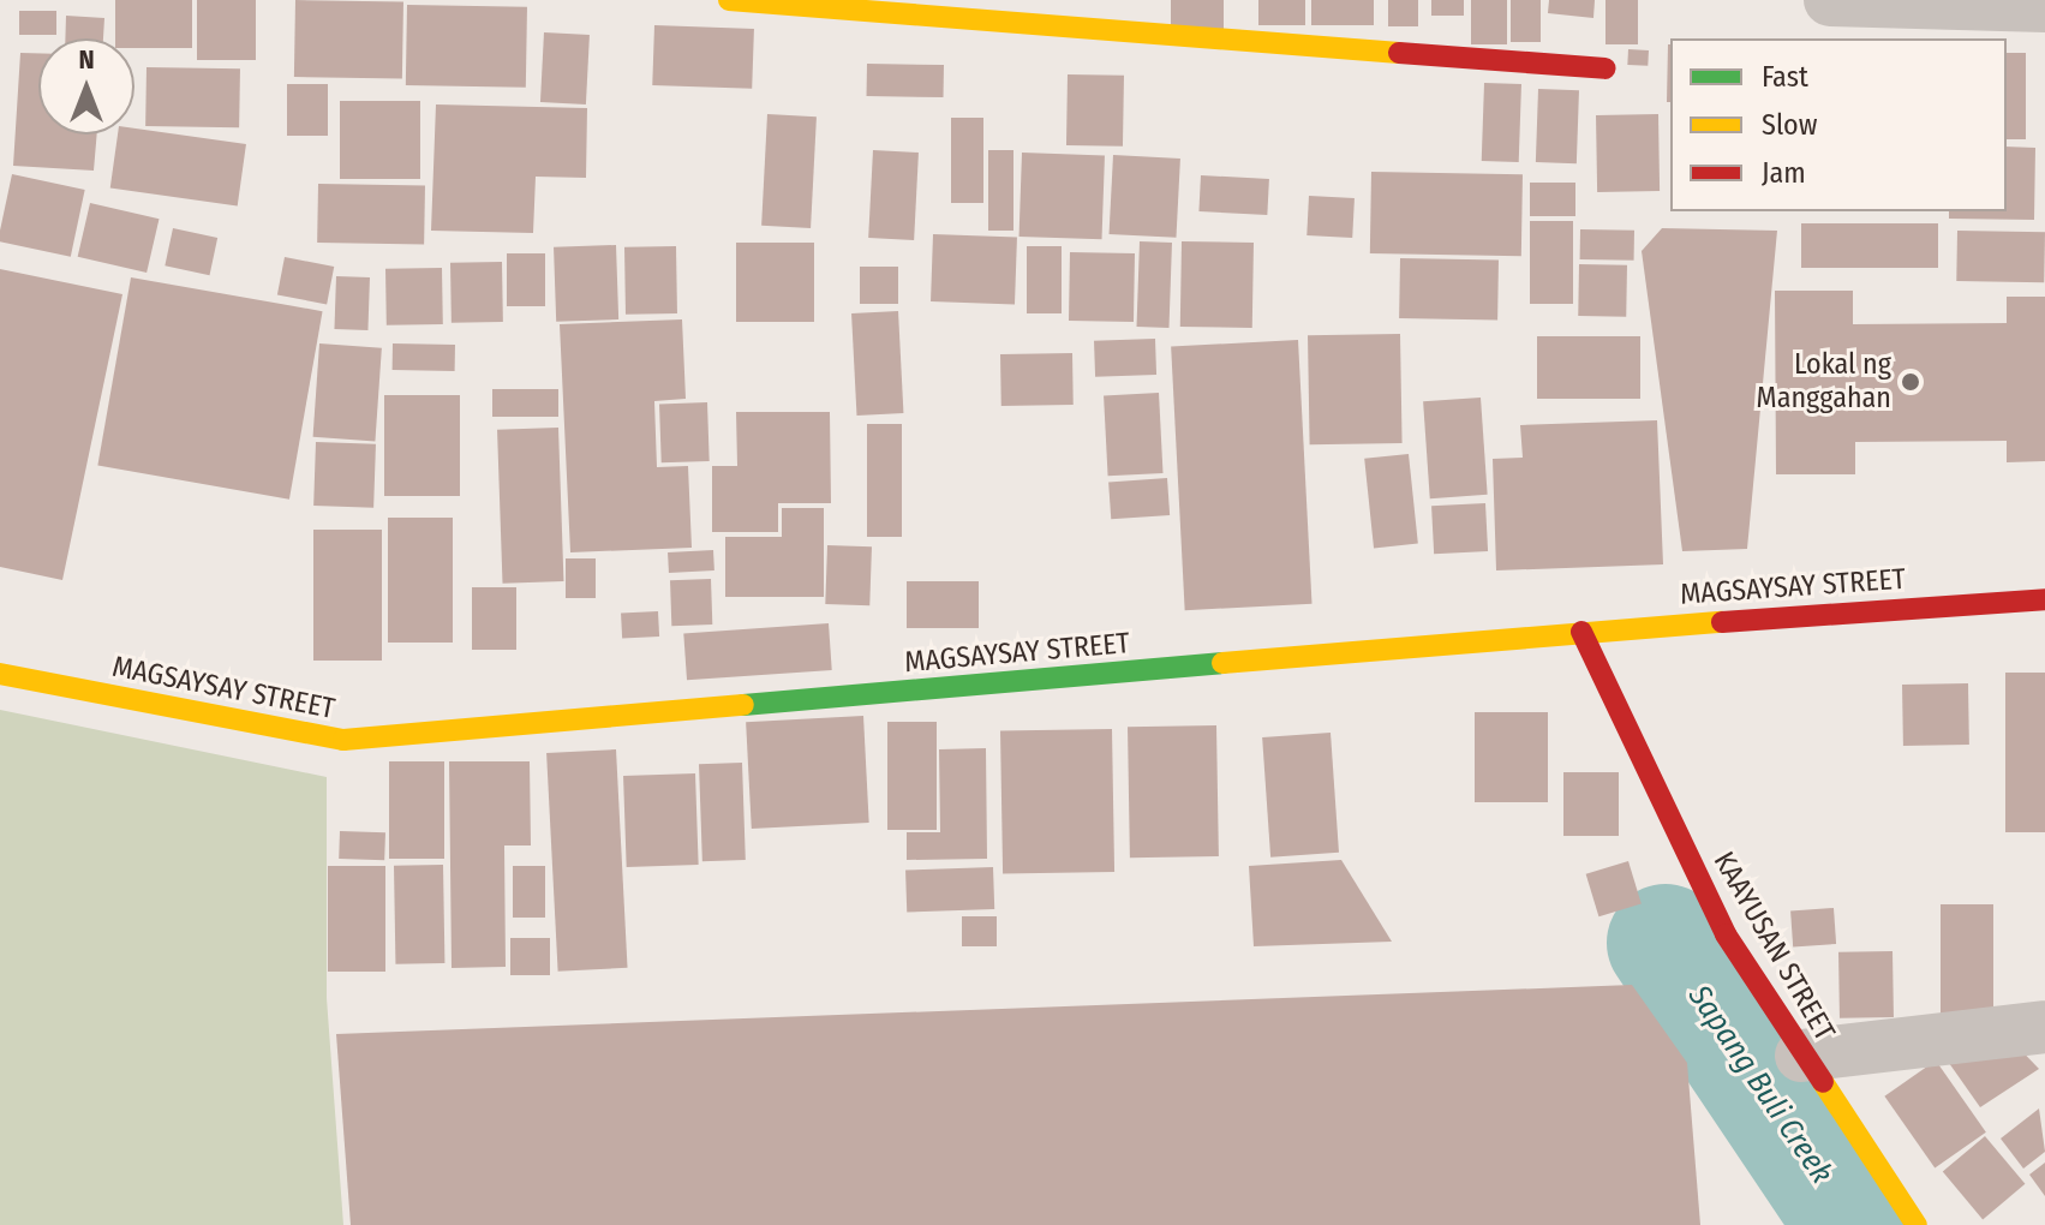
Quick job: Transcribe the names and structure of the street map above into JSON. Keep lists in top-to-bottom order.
{
  "streets": {
    "street": ["MAGSAYSAY STREET", "KAAYUSAN STREET"]
  },
  "crossings": [
    ["MAGSAYSAY STREET", "KAAYUSAN STREET"]
  ],
  "water": ["Sapang Buli Creek"],
  "places": ["Lokal ng Manggahan"],
  "legend": ["Fast", "Slow", "Jam"],
  "north": "top"
}
